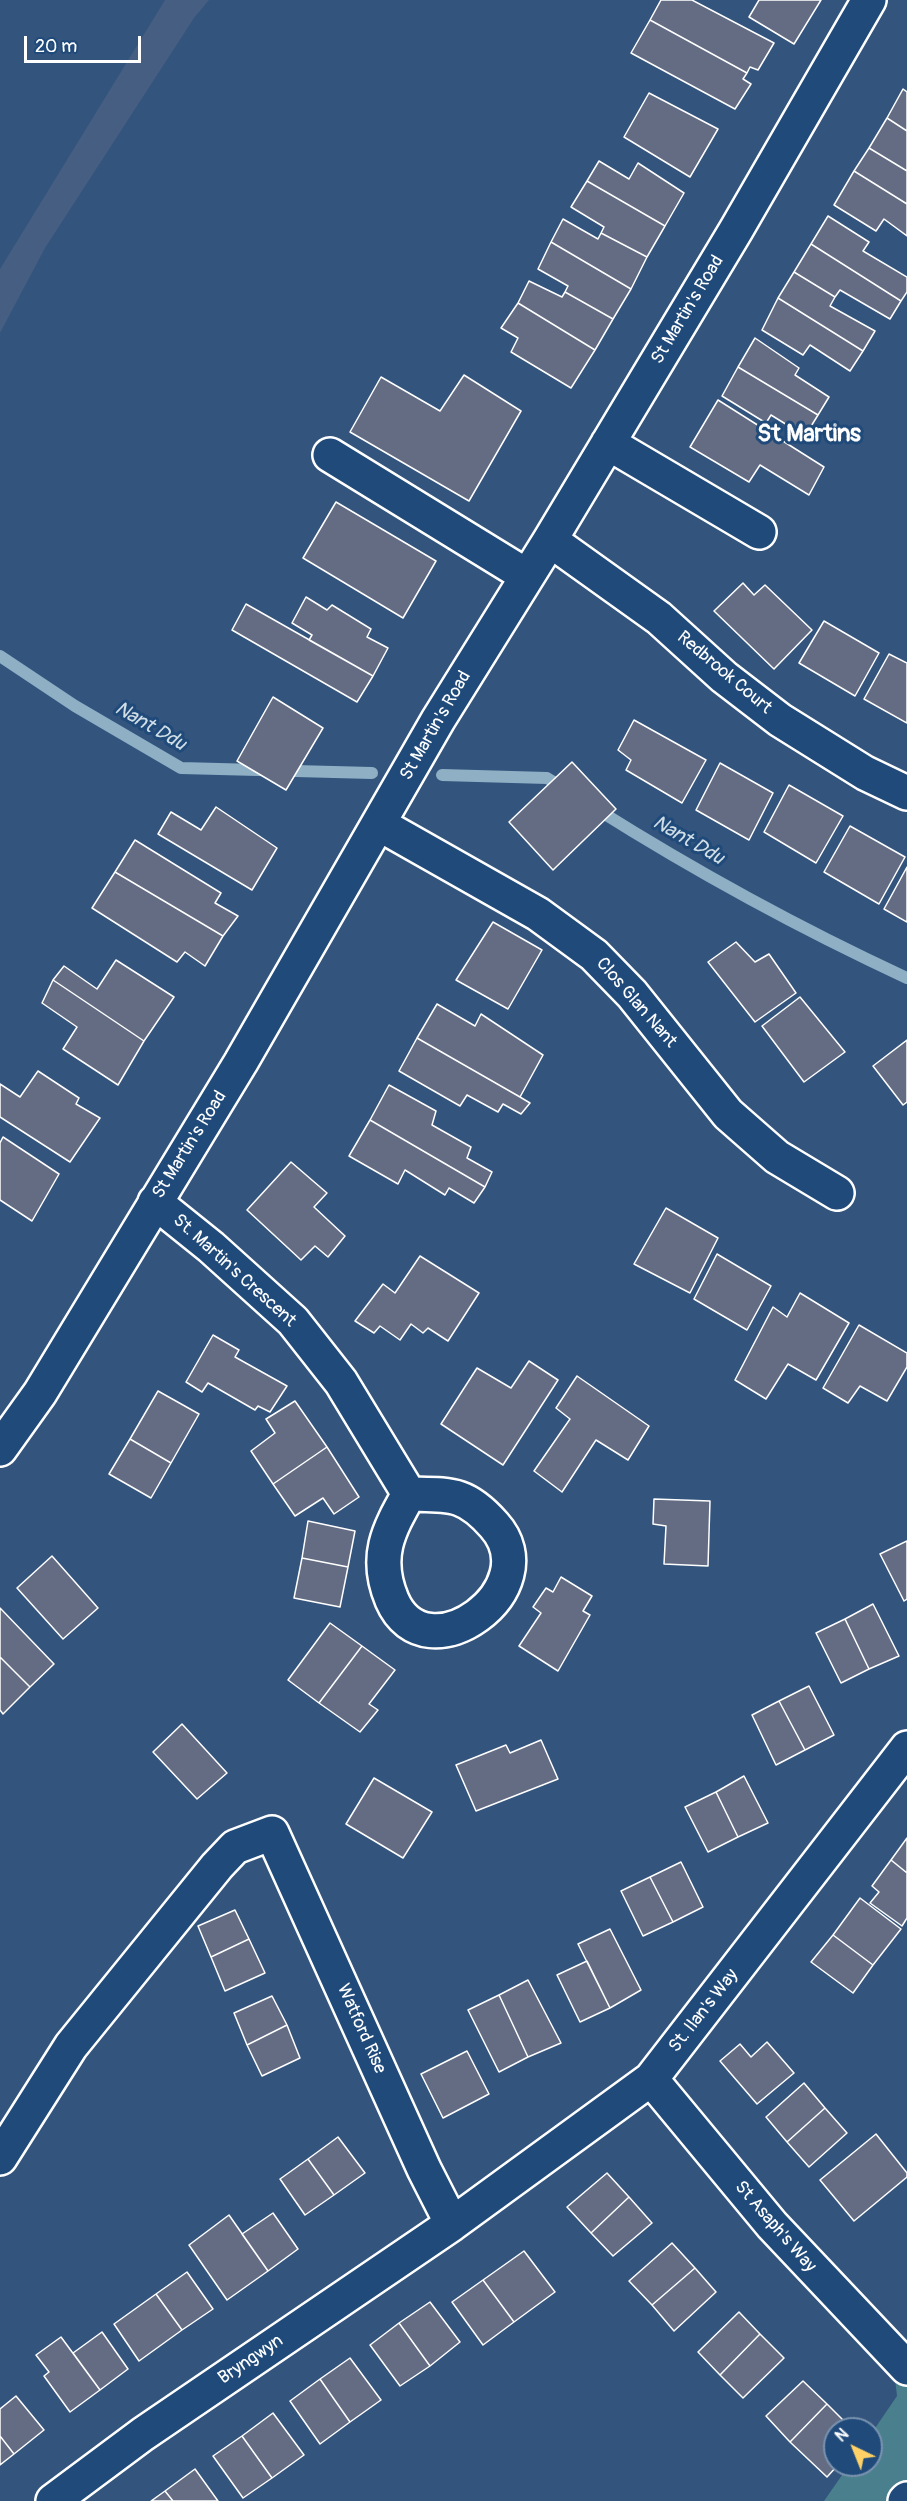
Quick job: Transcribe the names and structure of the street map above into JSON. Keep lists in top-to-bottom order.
{
  "streets": {
    "street": [
      "St Martin's Road",
      "Redbrook Court",
      "Clos Glan Nant",
      "St. Martin's Crescent",
      "St. Ilan's Way",
      "Watford Rise",
      "St Asaph's Way",
      "Bryngwyn"
    ]
  },
  "crossings": [
    ["St Martin's Road", "Redbrook Court"],
    ["St Martin's Road", "Clos Glan Nant"],
    ["St Martin's Road", "St. Martin's Crescent"],
    ["St. Ilan's Way", "Watford Rise"],
    ["St. Ilan's Way", "St Asaph's Way"],
    ["St. Ilan's Way", "Bryngwyn"],
    ["Watford Rise", "Bryngwyn"]
  ],
  "districts": ["St Martins"],
  "water": ["Nant Ddu"],
  "scale_bar": "20 m",
  "north": "top left"
}
